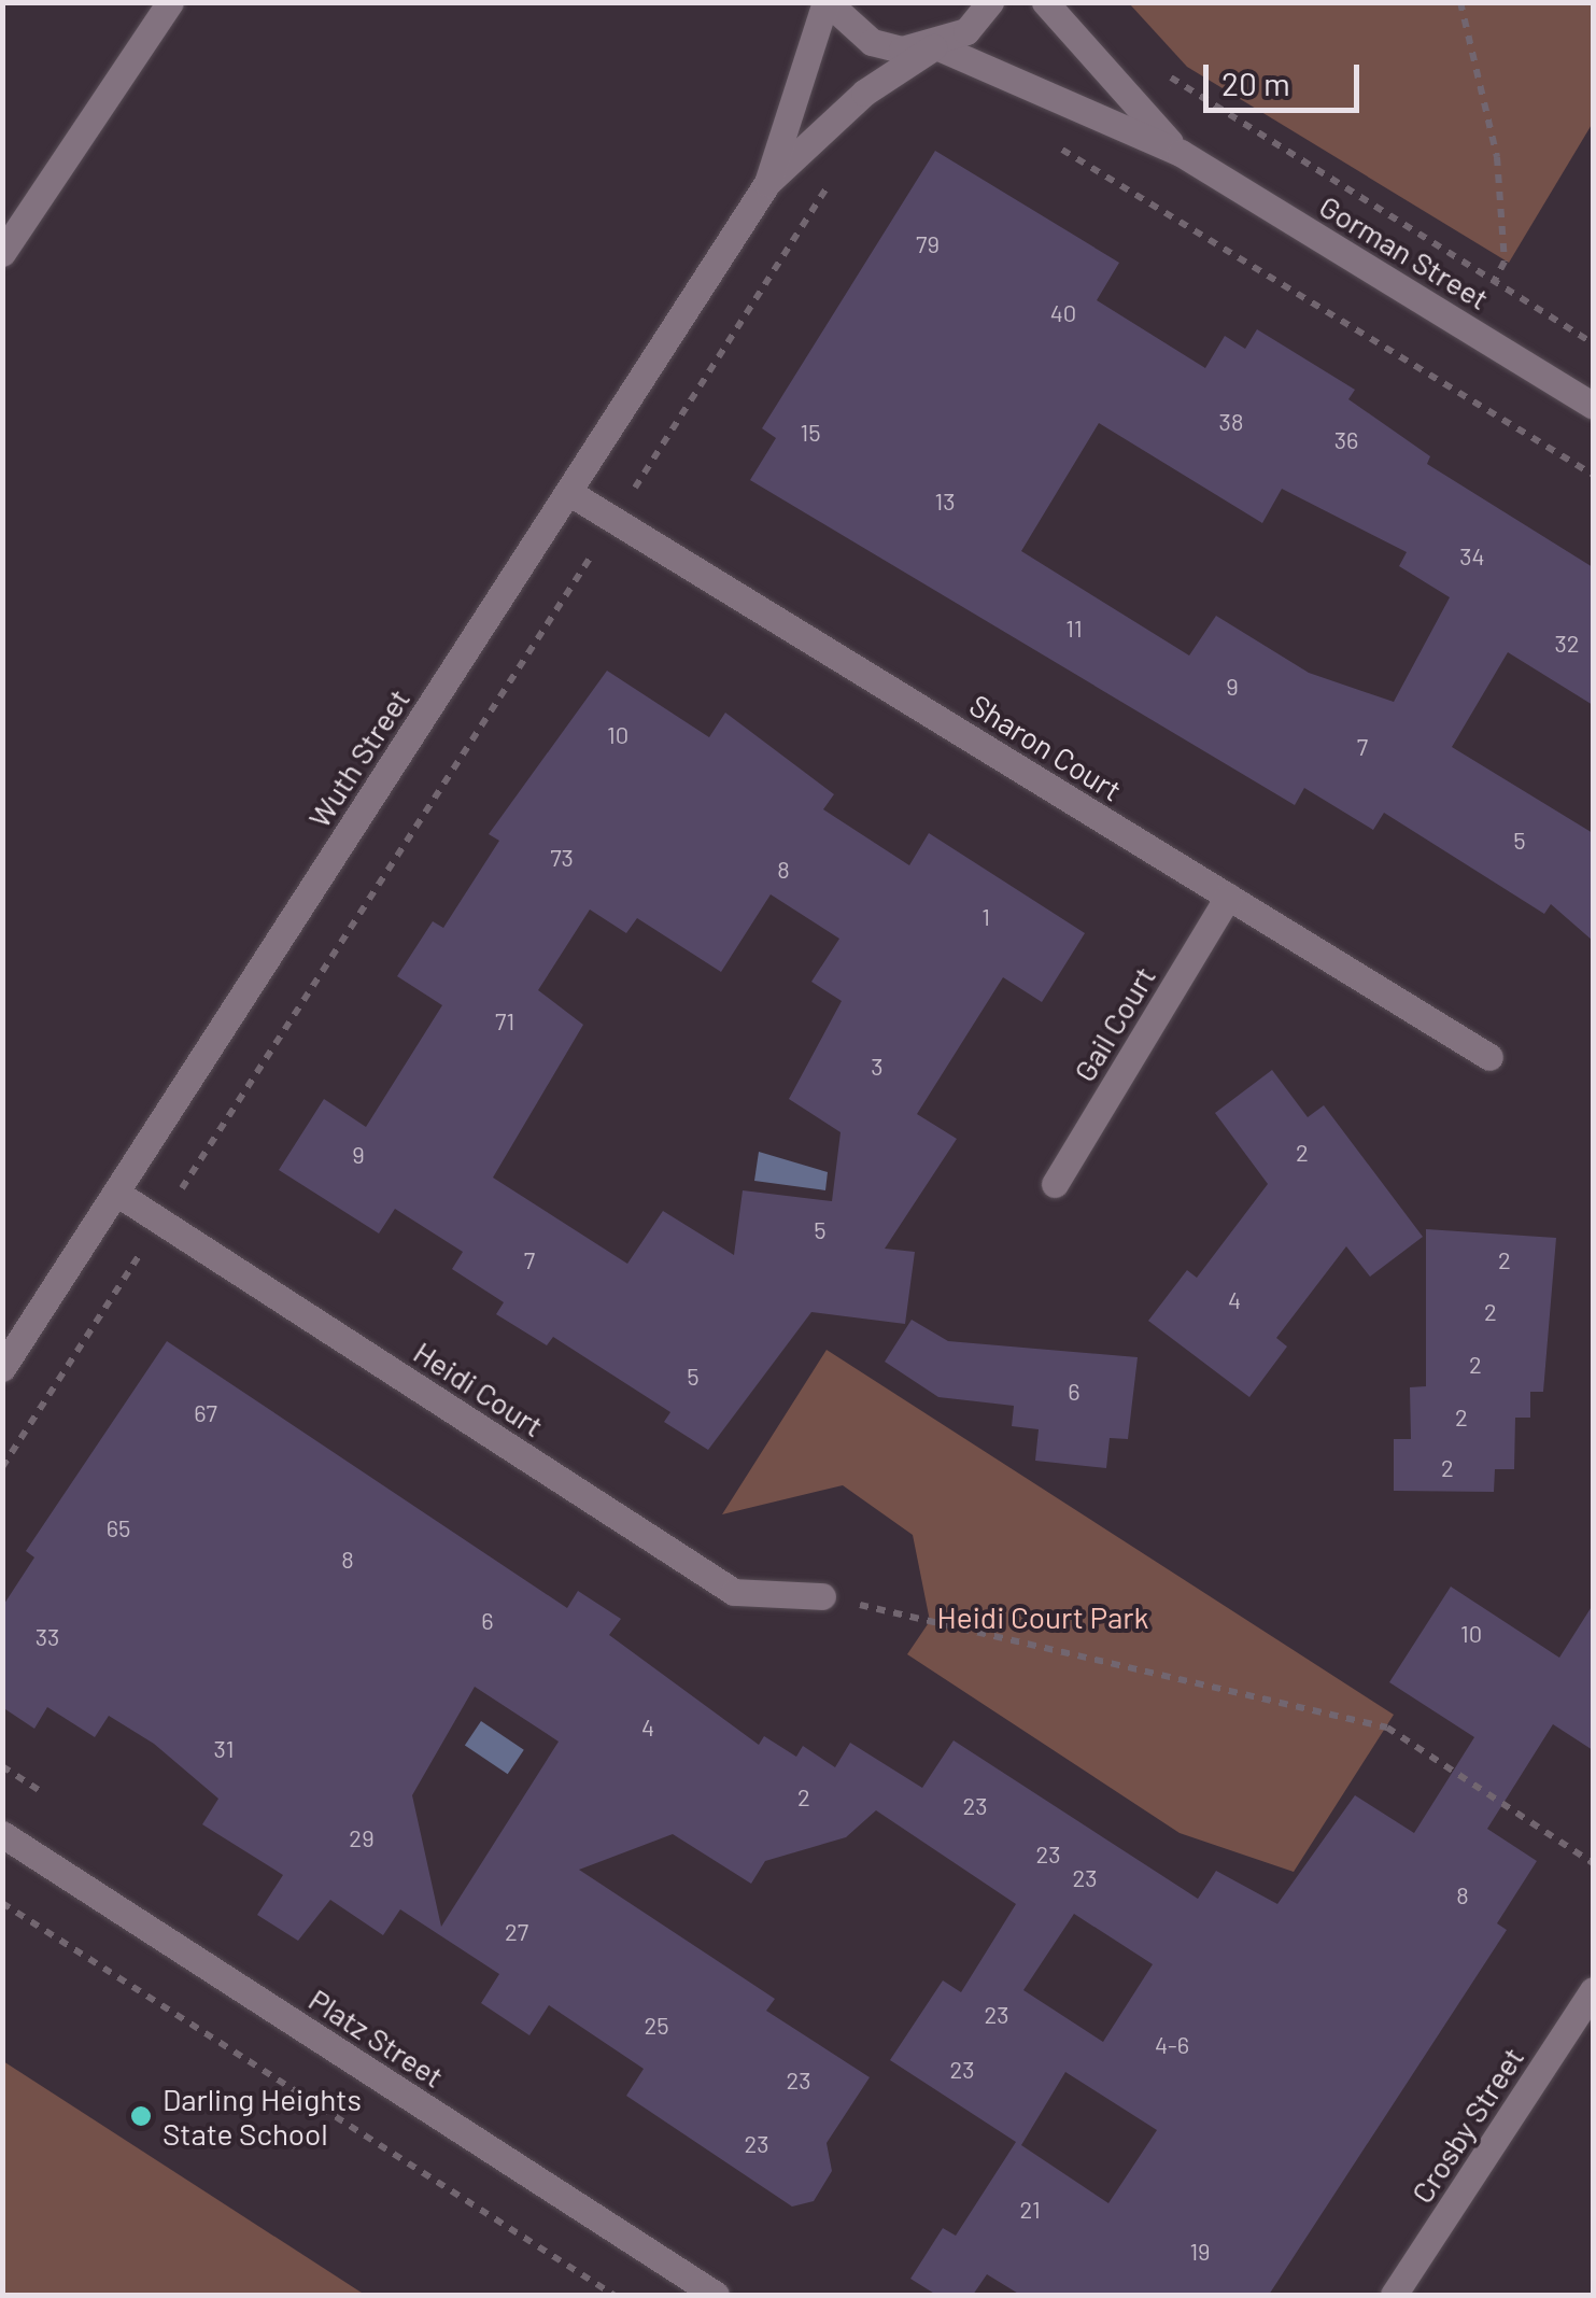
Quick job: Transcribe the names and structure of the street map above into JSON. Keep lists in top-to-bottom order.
{
  "streets": {
    "street": [
      "Gorman Street",
      "Sharon Court",
      "Wuth Street",
      "Gail Court",
      "Heidi Court",
      "Platz Street",
      "Crosby Street"
    ]
  },
  "crossings": [
    ["Gorman Street", "Wuth Street"],
    ["Sharon Court", "Wuth Street"],
    ["Sharon Court", "Gail Court"],
    ["Wuth Street", "Heidi Court"]
  ],
  "parks": ["Heidi Court Park"],
  "places": ["Darling Heights State School"],
  "house_numbers": [
    "79",
    "40",
    "38",
    "15",
    "36",
    "13",
    "34",
    "11",
    "32",
    "9",
    "10",
    "7",
    "5",
    "73",
    "8",
    "1",
    "71",
    "3",
    "2",
    "9",
    "5",
    "7",
    "2",
    "4",
    "2",
    "2",
    "5",
    "6",
    "67",
    "2",
    "2",
    "65",
    "8",
    "6",
    "10",
    "33",
    "4",
    "31",
    "2",
    "23",
    "29",
    "23",
    "23",
    "8",
    "27",
    "23",
    "25",
    "4-6",
    "23",
    "23",
    "23",
    "21",
    "19"
  ],
  "scale_bar": "20 m"
}
